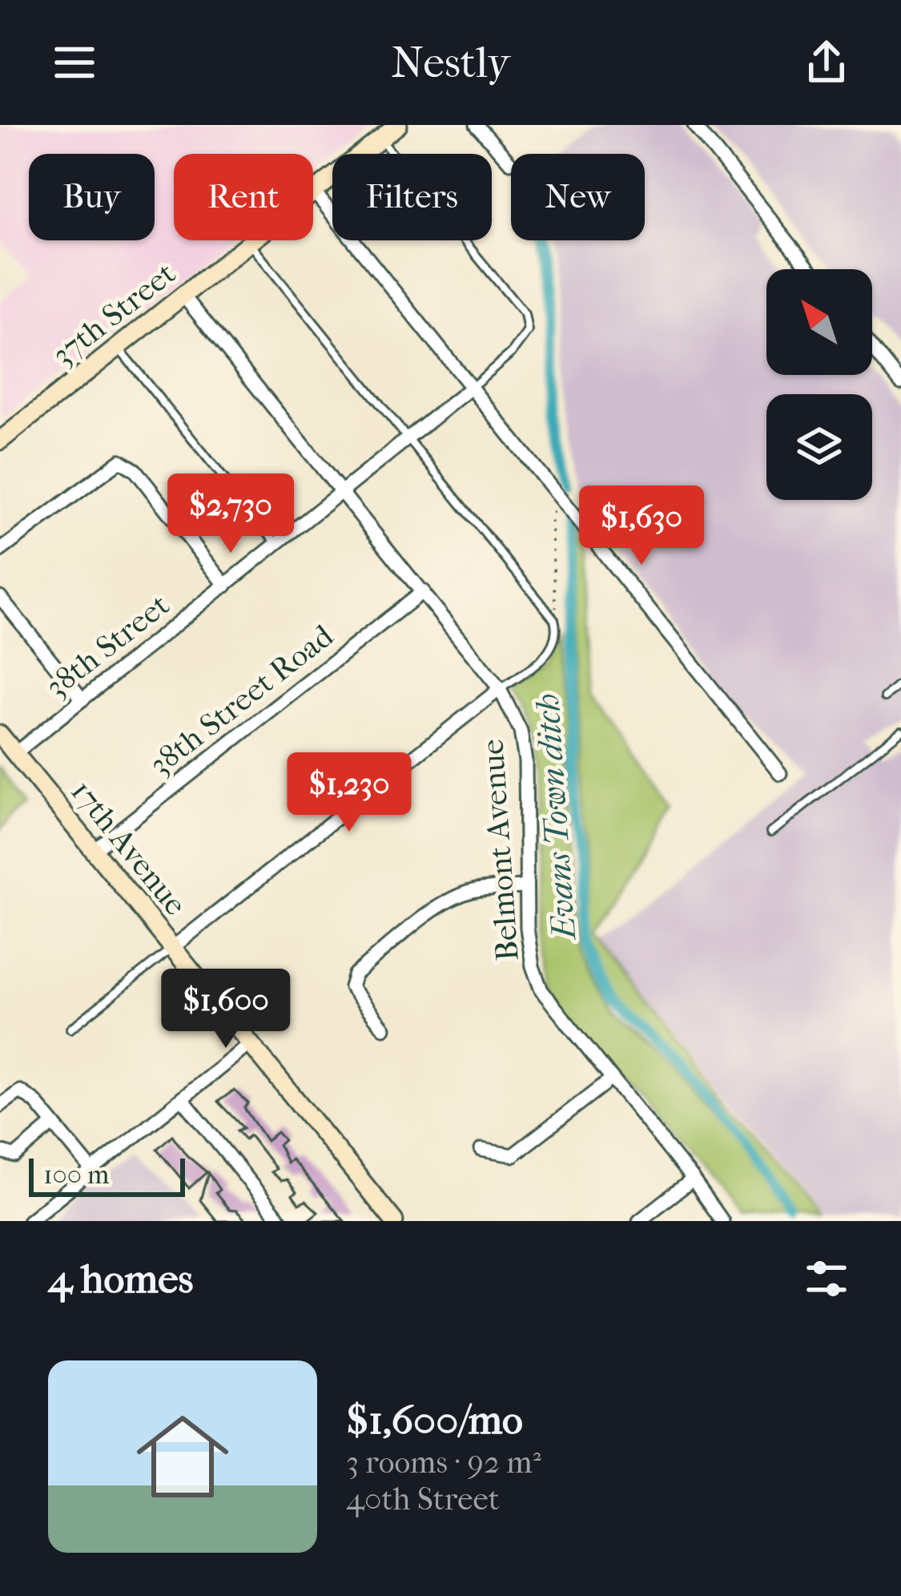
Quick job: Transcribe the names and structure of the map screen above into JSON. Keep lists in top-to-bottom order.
{
  "streets": {
    "main road": ["37th Street", "17th Avenue"],
    "street": ["38th Street", "38th Street Road", "Belmont Avenue"]
  },
  "crossings": [
    ["37th Street", "38th Street"],
    ["37th Street", "Belmont Avenue"],
    ["38th Street", "17th Avenue"],
    ["38th Street", "Belmont Avenue"],
    ["38th Street Road", "17th Avenue"],
    ["38th Street Road", "Belmont Avenue"]
  ],
  "water": ["Evans Town ditch"],
  "scale_bar": "100 m",
  "north": "top left",
  "page": {
    "header": "Nestly",
    "chip": [
      "Buy",
      "Rent",
      "Filters",
      "New"
    ],
    "price": [
      "$2,730",
      "$1,630",
      "$1,230",
      "$1,600"
    ],
    "scale": "100 m",
    "heading": "4 homes",
    "list": [
      {
        "name": "$1,600/mo",
        "note": "3 rooms · 92 m² · 40th Street"
      }
    ]
  }
}
